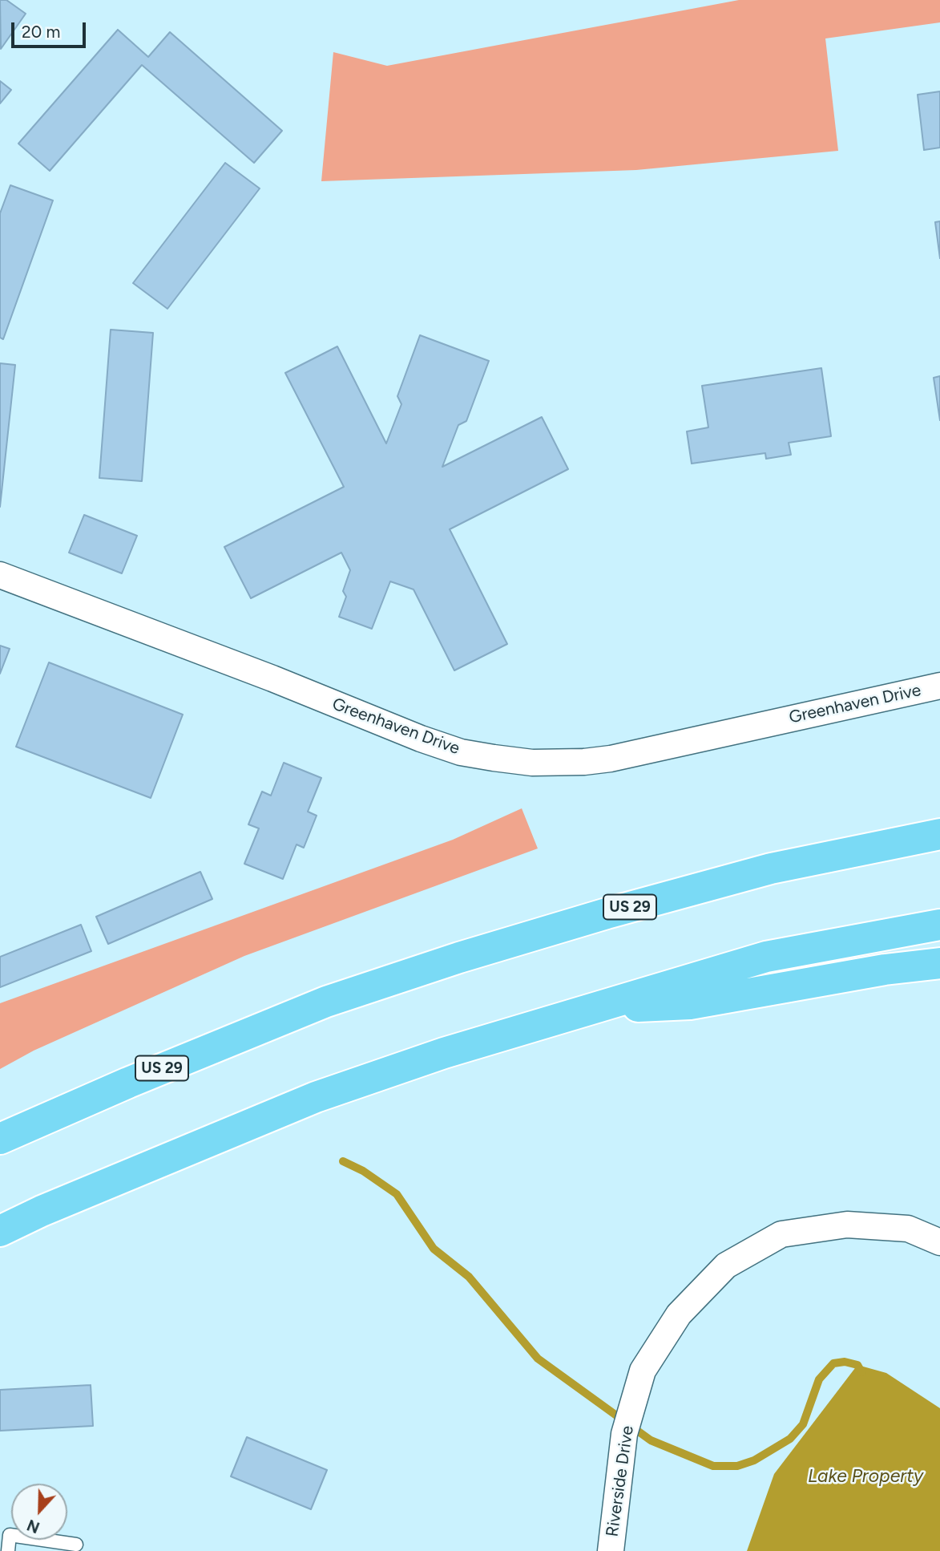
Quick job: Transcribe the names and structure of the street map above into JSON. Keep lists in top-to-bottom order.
{
  "streets": {
    "highway": ["US 29"],
    "street": ["Greenhaven Drive", "Riverside Drive"]
  },
  "water": ["Lake Property"],
  "scale_bar": "20 m",
  "north": "bottom"
}
